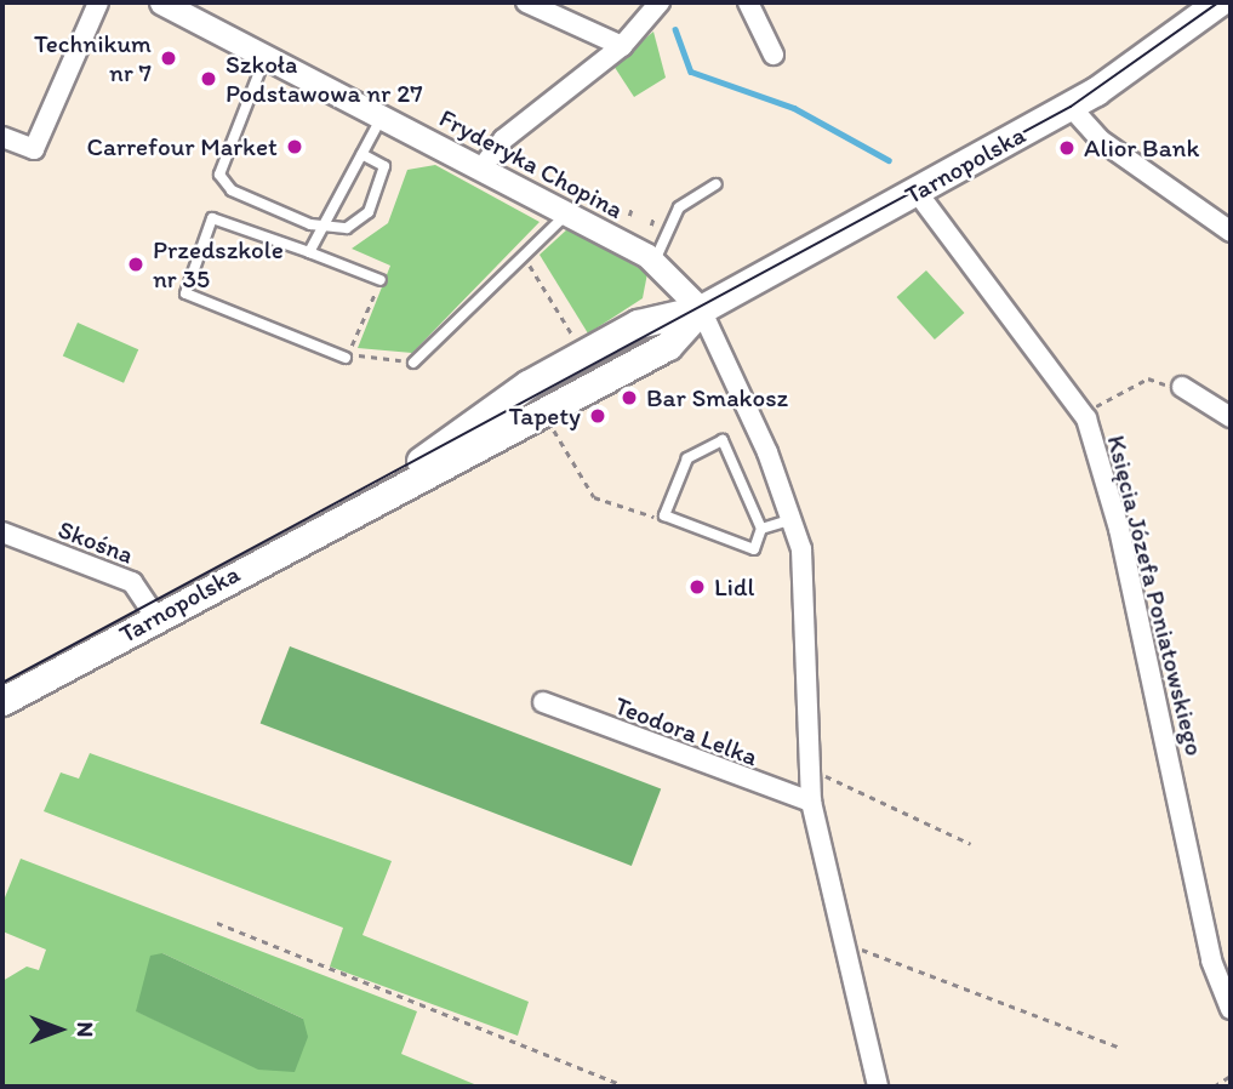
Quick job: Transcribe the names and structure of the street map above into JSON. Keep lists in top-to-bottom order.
{
  "streets": {
    "main road": ["Tarnopolska"],
    "street": [
      "Fryderyka Chopina",
      "Skośna",
      "Księcia Józefa Poniatowskiego",
      "Teodora Lelka"
    ]
  },
  "crossings": [
    ["Fryderyka Chopina", "Tarnopolska"],
    ["Tarnopolska", "Skośna"],
    ["Tarnopolska", "Księcia Józefa Poniatowskiego"]
  ],
  "places": [
    "Technikum nr 7",
    "Szkoła Podstawowa nr 27",
    "Carrefour Market",
    "Alior Bank",
    "Przedszkole nr 35",
    "Bar Smakosz",
    "Tapety",
    "Lidl"
  ],
  "north": "right"
}
